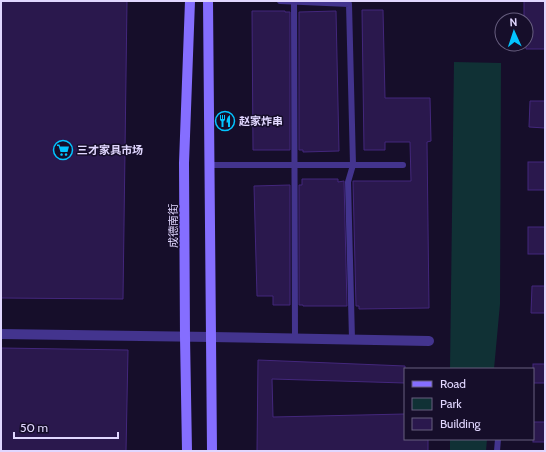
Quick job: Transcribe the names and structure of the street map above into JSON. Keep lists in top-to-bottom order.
{
  "streets": {
    "main road": ["成德南街"]
  },
  "places": {
    "restaurant": ["赵家炸串"],
    "supermarket": ["三才家具市场"]
  },
  "legend": ["Road", "Park", "Building"],
  "scale_bar": "50 m",
  "north": "top"
}
